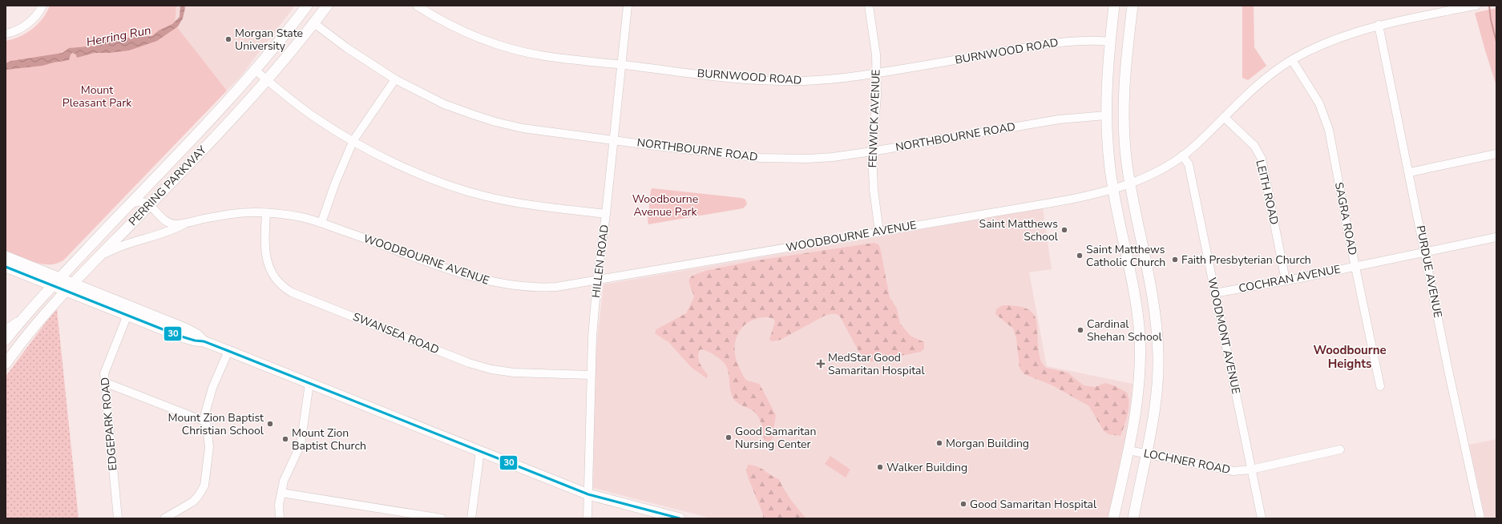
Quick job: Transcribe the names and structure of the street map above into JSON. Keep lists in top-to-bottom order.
{
  "streets": {
    "main road": ["PERRING PARKWAY"],
    "street": [
      "BURNWOOD ROAD",
      "FENWICK AVENUE",
      "NORTHBOURNE ROAD",
      "LEITH ROAD",
      "SAGRA ROAD",
      "WOODBOURNE AVENUE",
      "HILLEN ROAD",
      "PURDUE AVENUE",
      "COCHRAN AVENUE",
      "SWANSEA ROAD",
      "WOODMONT AVENUE",
      "EDGEPARK ROAD",
      "LOCHNER ROAD"
    ]
  },
  "crossings": [
    ["BURNWOOD ROAD", "FENWICK AVENUE"],
    ["BURNWOOD ROAD", "HILLEN ROAD"],
    ["FENWICK AVENUE", "NORTHBOURNE ROAD"],
    ["FENWICK AVENUE", "WOODBOURNE AVENUE"],
    ["NORTHBOURNE ROAD", "PERRING PARKWAY"],
    ["NORTHBOURNE ROAD", "HILLEN ROAD"],
    ["PERRING PARKWAY", "WOODBOURNE AVENUE"],
    ["LEITH ROAD", "WOODBOURNE AVENUE"],
    ["LEITH ROAD", "COCHRAN AVENUE"],
    ["SAGRA ROAD", "WOODBOURNE AVENUE"],
    ["SAGRA ROAD", "COCHRAN AVENUE"],
    ["WOODBOURNE AVENUE", "HILLEN ROAD"],
    ["WOODBOURNE AVENUE", "PURDUE AVENUE"],
    ["WOODBOURNE AVENUE", "SWANSEA ROAD"],
    ["WOODBOURNE AVENUE", "WOODMONT AVENUE"],
    ["HILLEN ROAD", "SWANSEA ROAD"],
    ["PURDUE AVENUE", "COCHRAN AVENUE"],
    ["COCHRAN AVENUE", "WOODMONT AVENUE"],
    ["WOODMONT AVENUE", "LOCHNER ROAD"]
  ],
  "districts": ["Woodbourne Heights"],
  "water": ["Herring Run"],
  "parks": ["Mount Pleasant Park", "Woodbourne Avenue Park"],
  "places": {
    "other": [
      "Morgan State University",
      "Saint Matthews School",
      "Saint Matthews Catholic Church",
      "Faith Presbyterian Church",
      "Cardinal Shehan School",
      "Mount Zion Baptist Christian School",
      "Good Samaritan Nursing Center",
      "Mount Zion Baptist Church",
      "Morgan Building",
      "Walker Building",
      "Good Samaritan Hospital"
    ],
    "health": ["MedStar Good Samaritan Hospital"]
  },
  "lines": ["transit line 30"]
}
